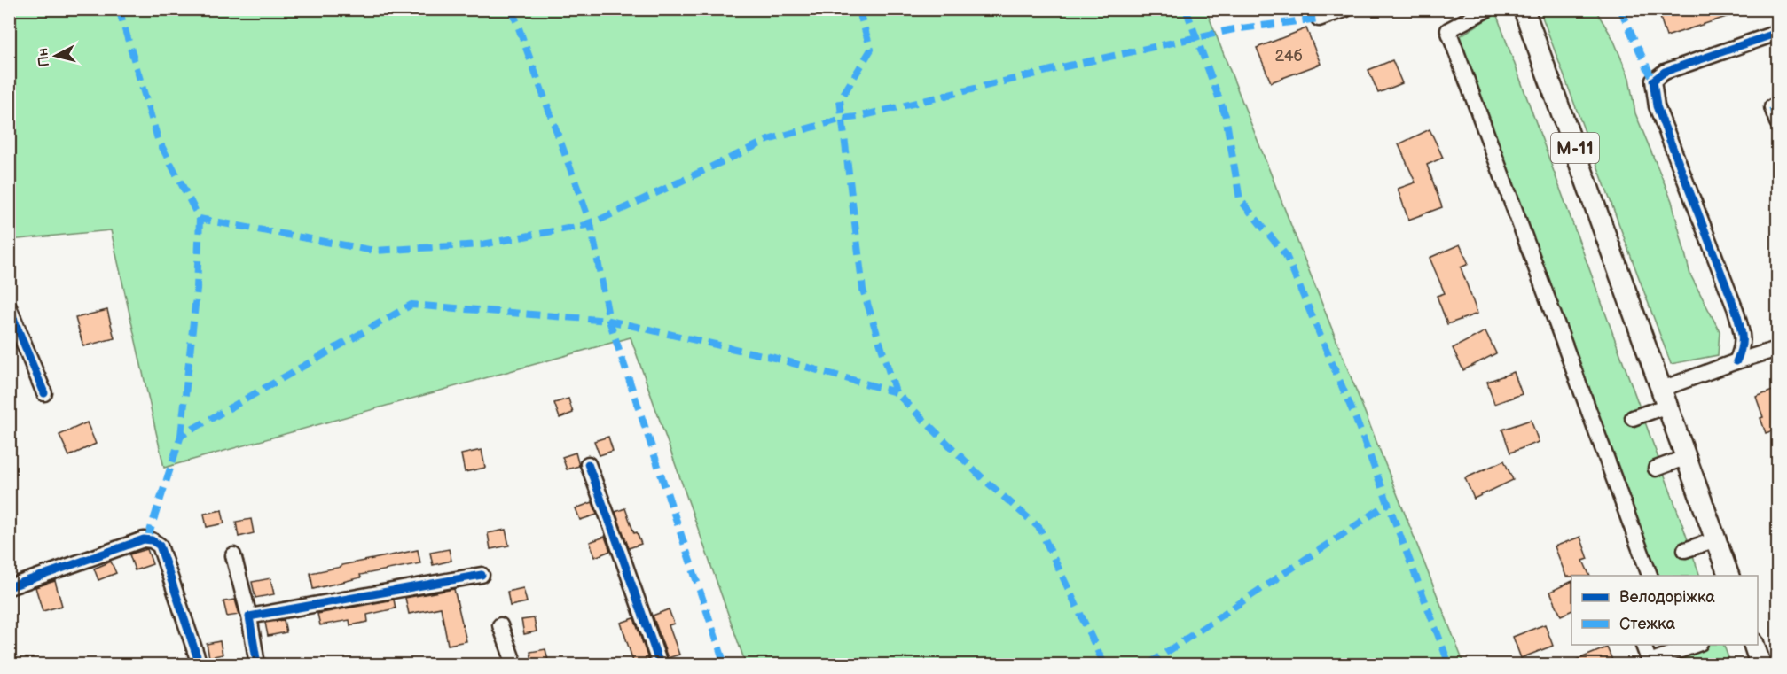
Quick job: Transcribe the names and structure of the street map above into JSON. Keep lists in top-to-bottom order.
{
  "streets": {
    "highway": ["М-11"]
  },
  "house_numbers": ["24б"],
  "legend": ["Велодоріжка", "Стежка"],
  "north": "left"
}
